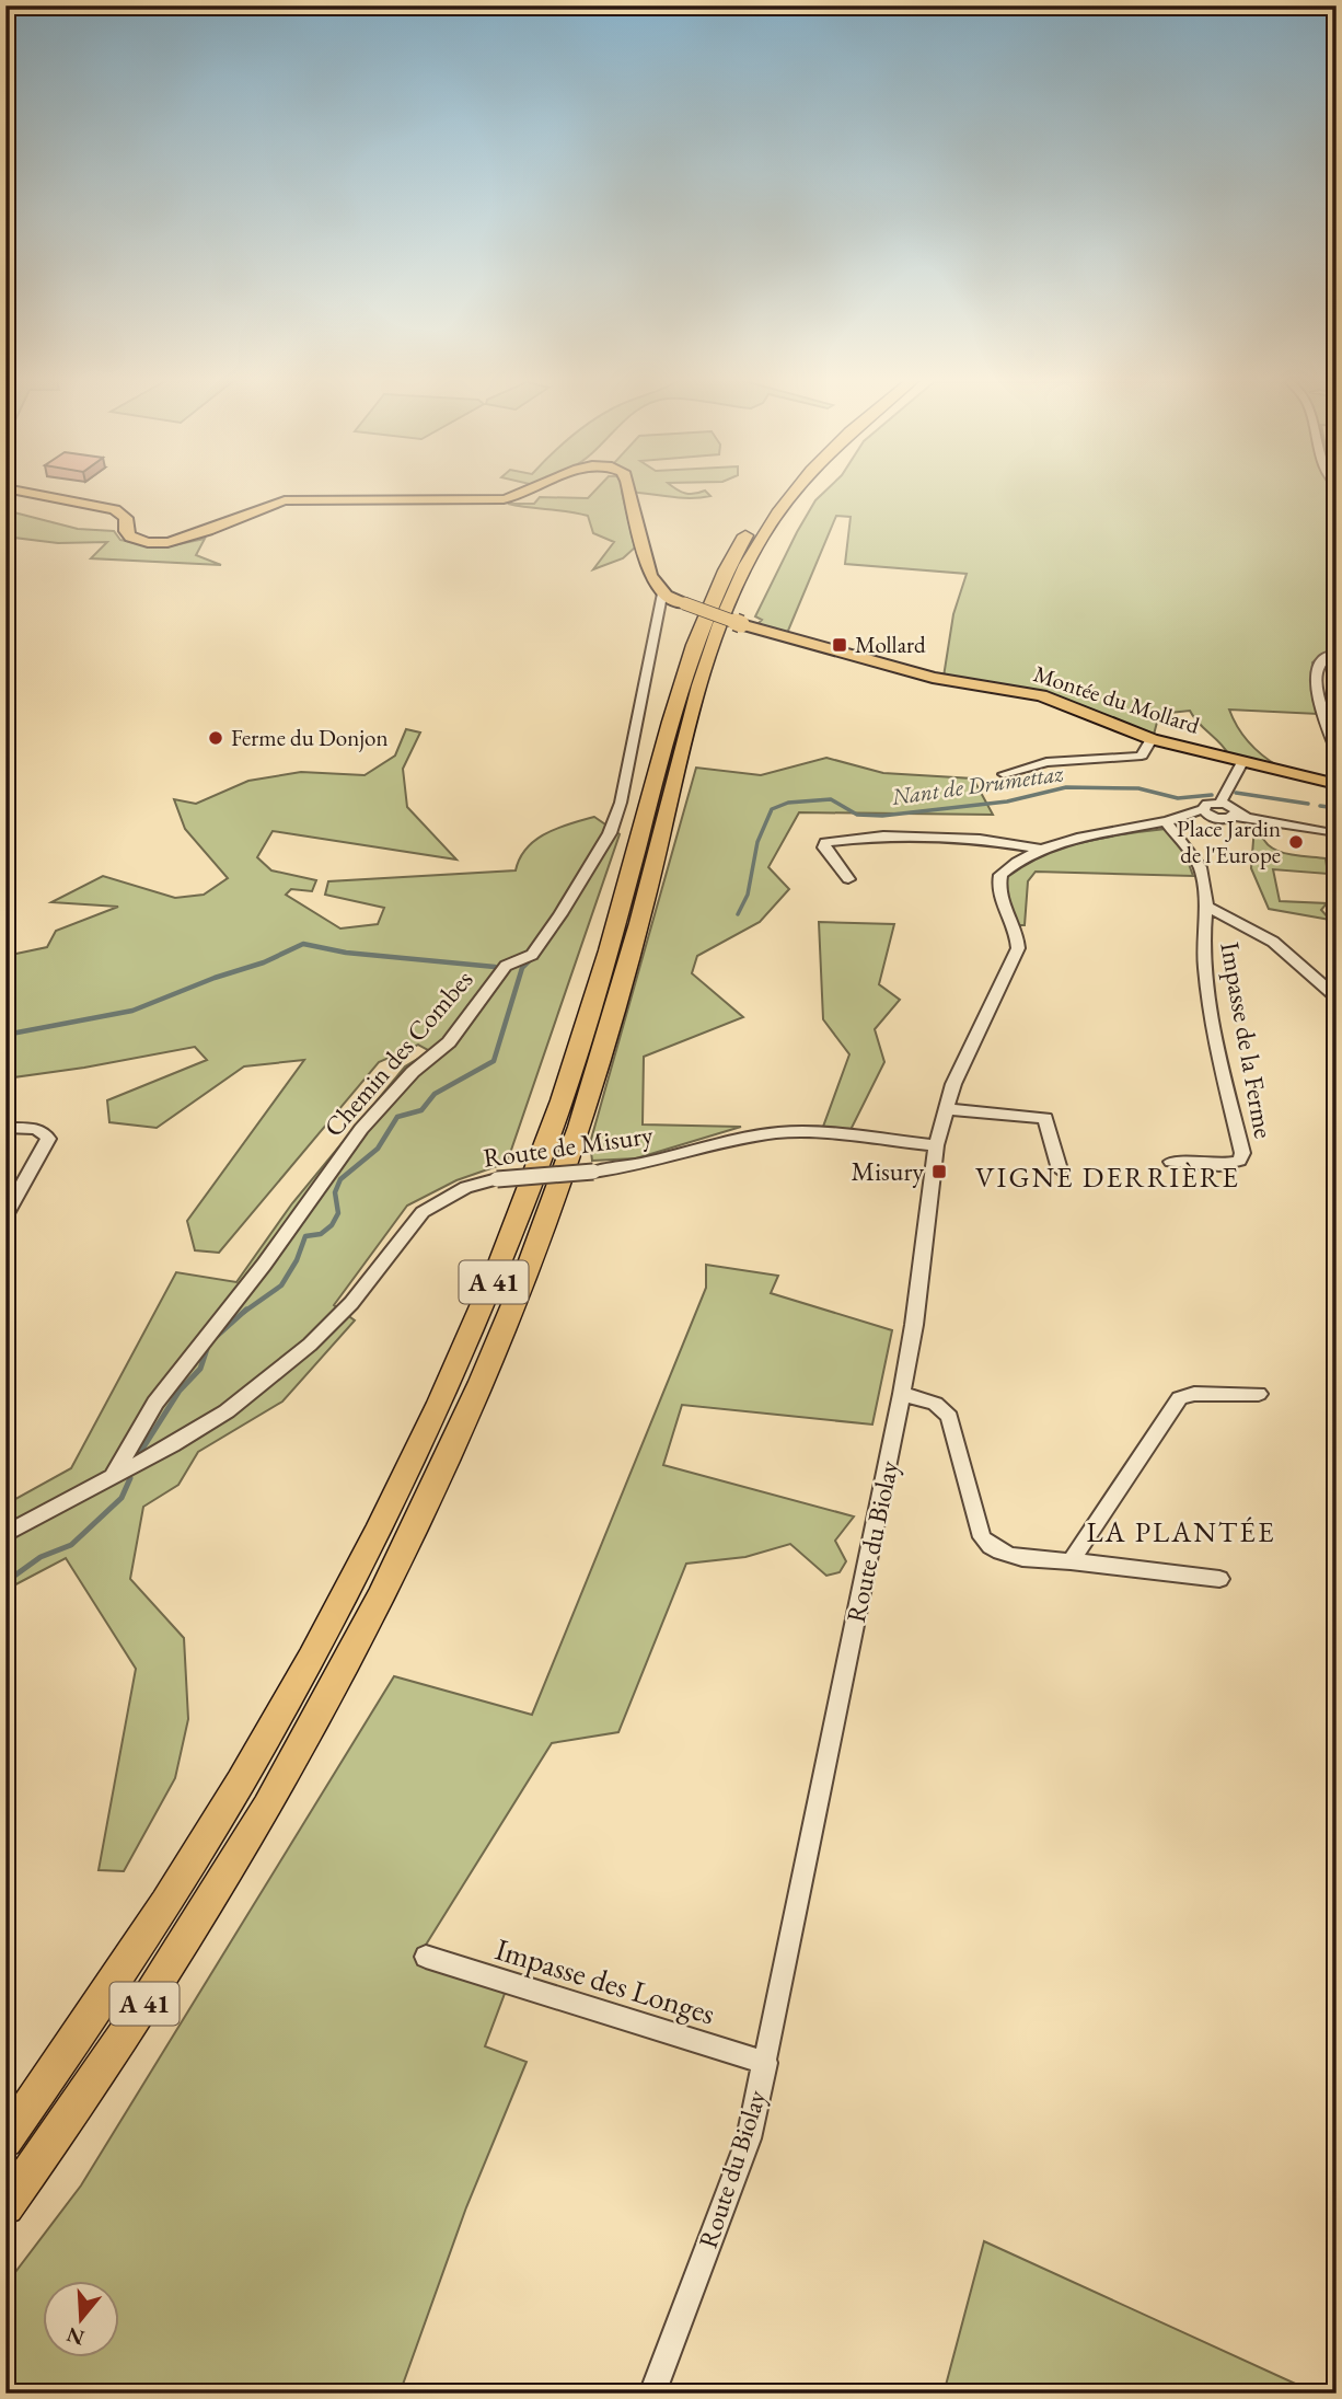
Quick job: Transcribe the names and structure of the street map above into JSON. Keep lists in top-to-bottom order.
{
  "streets": {
    "highway": ["A 41"],
    "main road": ["Montée du Mollard"],
    "street": [
      "Impasse de la Ferme",
      "Chemin des Combes",
      "Route de Misury",
      "Route du Biolay",
      "Impasse des Longes"
    ]
  },
  "crossings": [
    ["Montée du Mollard", "Chemin des Combes"],
    ["Chemin des Combes", "Route de Misury"],
    ["Route de Misury", "Route du Biolay"],
    ["Route du Biolay", "Impasse des Longes"]
  ],
  "districts": ["VIGNE DERRIÈRE", "LA PLANTÉE"],
  "water": ["Nant de Drumettaz"],
  "places": {
    "transit": ["Mollard", "Misury"],
    "other": ["Ferme du Donjon", "Place Jardin de l'Europe"]
  },
  "north": "bottom"
}
